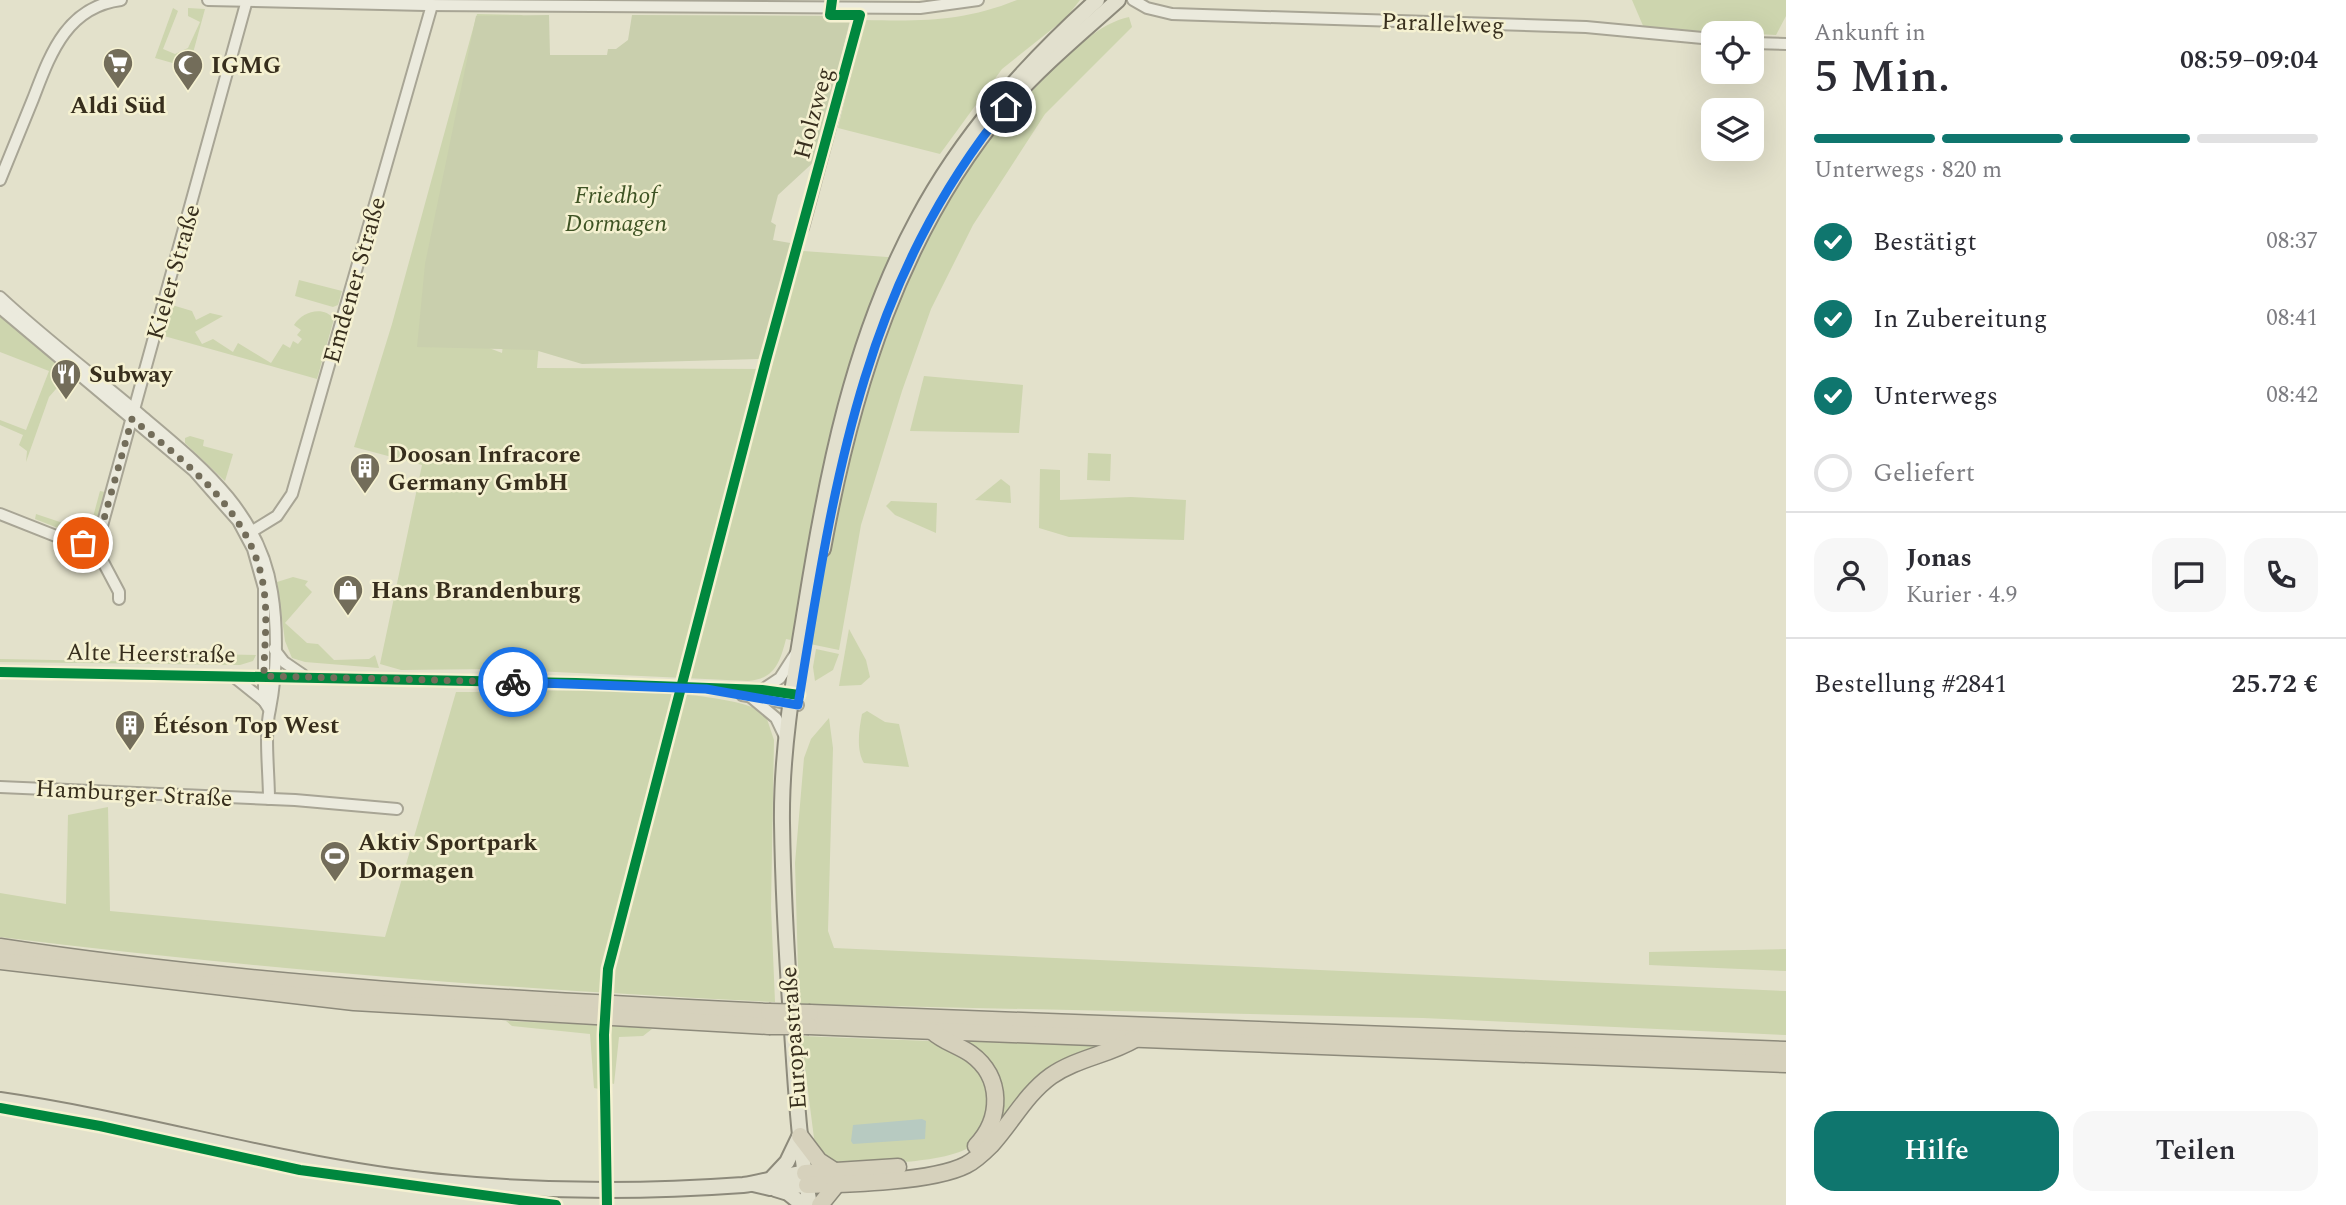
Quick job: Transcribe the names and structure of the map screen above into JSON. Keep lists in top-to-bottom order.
{
  "streets": {
    "main road": ["Europastraße"],
    "street": [
      "Parallelweg",
      "Holzweg",
      "Kieler Straße",
      "Emdener Straße",
      "Alte Heerstraße",
      "Hamburger Straße"
    ]
  },
  "crossings": [
    ["Alte Heerstraße", "Hamburger Straße"],
    ["Alte Heerstraße", "Europastraße"]
  ],
  "parks": ["Friedhof Dormagen"],
  "places": {
    "supermarket": ["Aldi Süd"],
    "mosque": ["IGMG"],
    "restaurant": ["Subway"],
    "building": ["Doosan Infracore Germany GmbH", "Étéson Top West"],
    "shop": ["Hans Brandenburg"],
    "sports": ["Aktiv Sportpark Dormagen"]
  },
  "page": {
    "heading": ["5 Min.", "Ankunft in", "08:59–09:04"],
    "panel": [
      "Jonas",
      "Kurier · 4.9",
      "Bestellung #2841",
      "25.72 €"
    ],
    "bar": "Unterwegs · 820 m",
    "list": [
      ["Bestätigt", "08:37"],
      ["In Zubereitung", "08:41"],
      ["Unterwegs", "08:42"],
      "Geliefert"
    ],
    "buttons": ["Hilfe", "Teilen"]
  }
}
